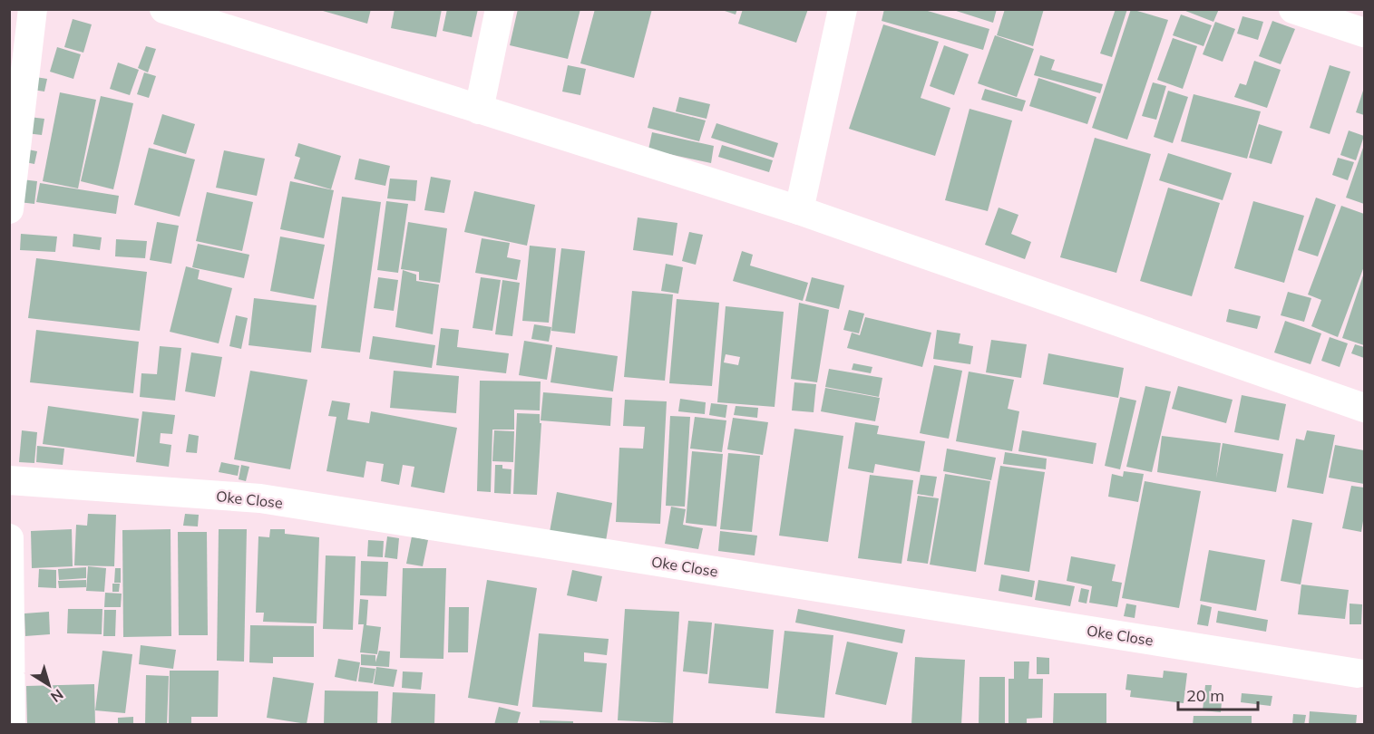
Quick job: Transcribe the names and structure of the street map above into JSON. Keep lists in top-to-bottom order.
{
  "streets": {
    "street": ["Oke Close"]
  },
  "scale_bar": "20 m",
  "north": "bottom right"
}
